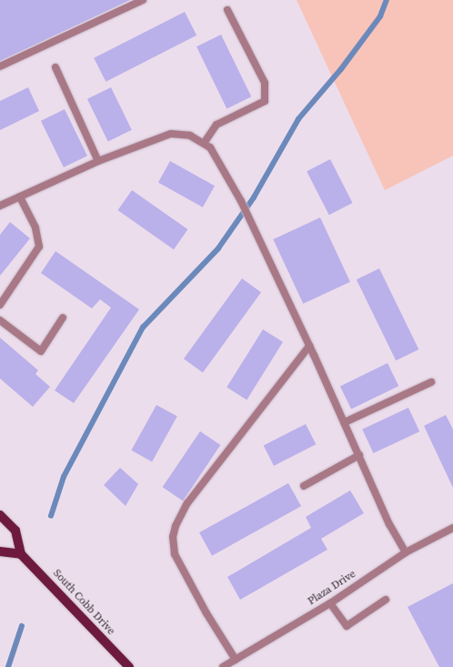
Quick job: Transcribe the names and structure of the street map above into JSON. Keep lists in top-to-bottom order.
{
  "streets": {
    "main road": ["South Cobb Drive"],
    "street": ["Plaza Drive"]
  }
}
